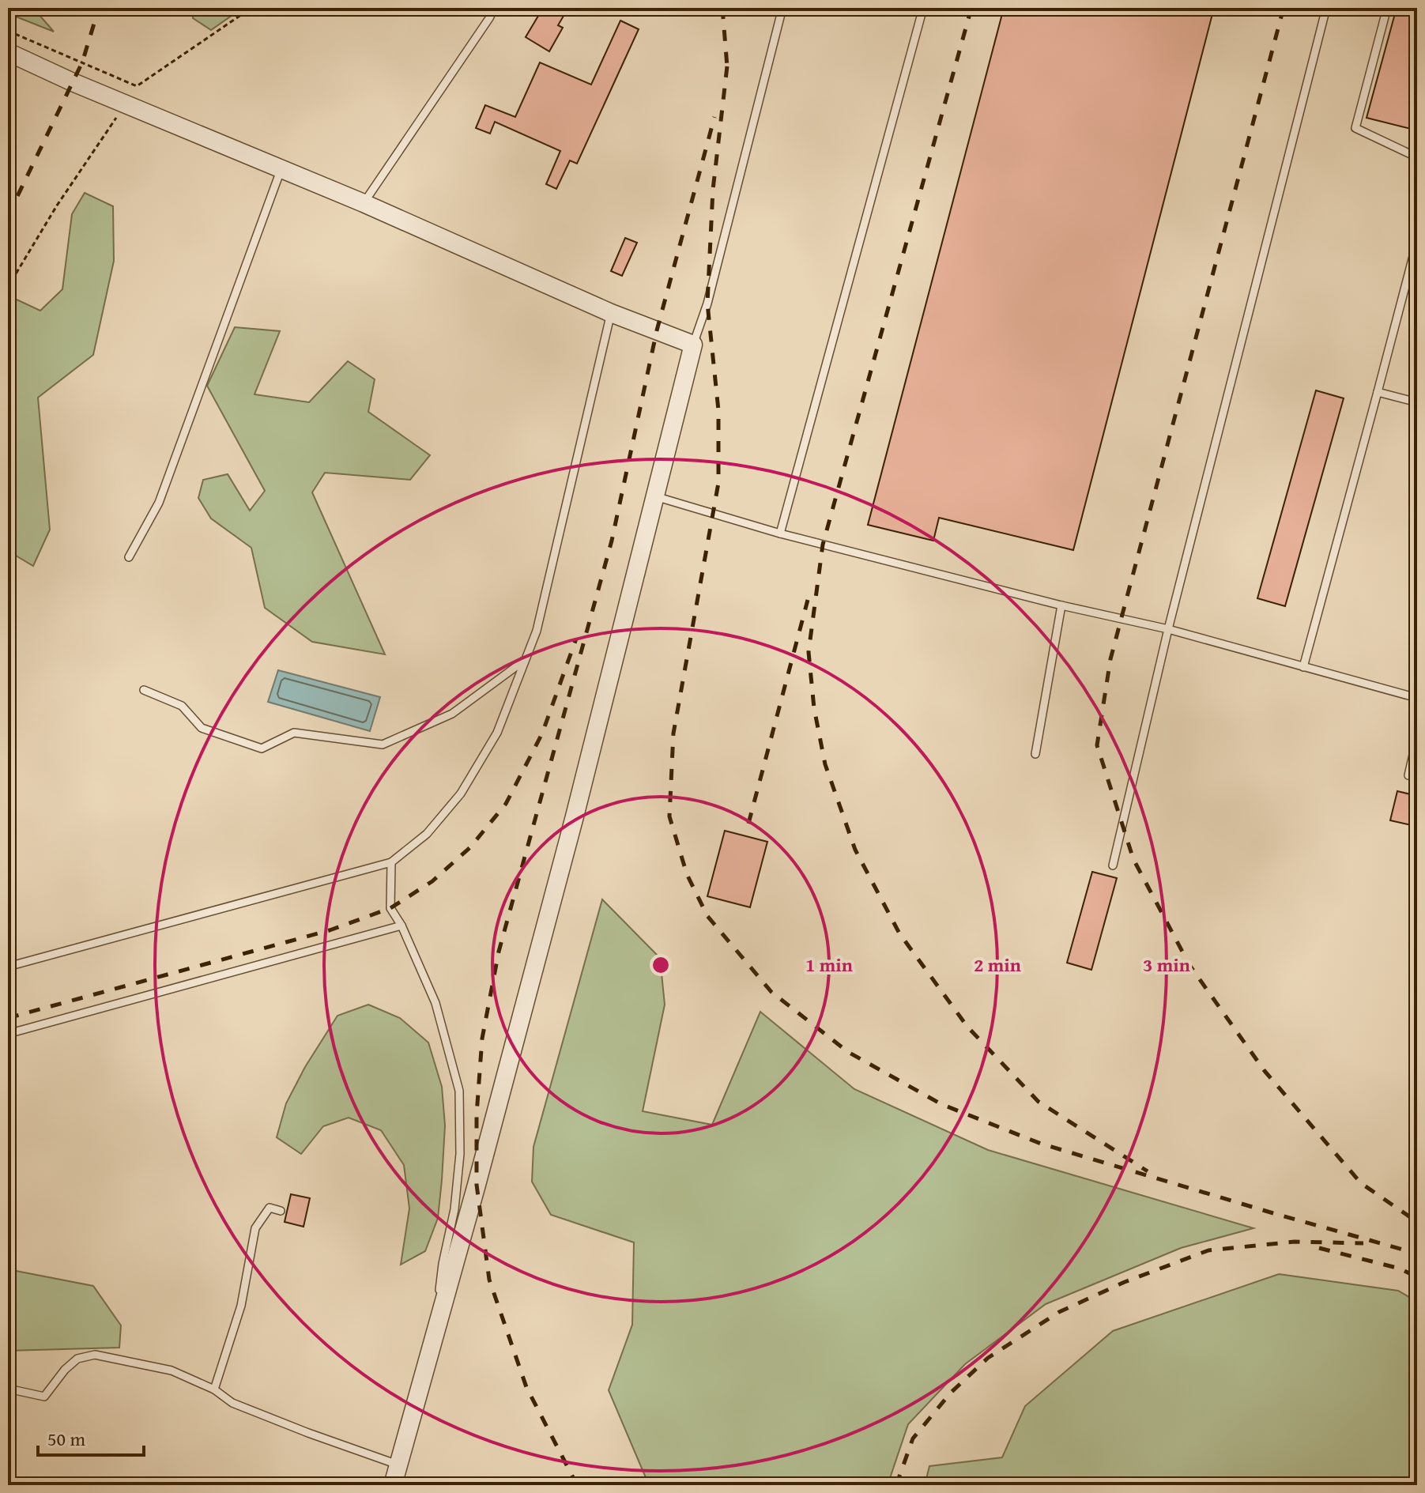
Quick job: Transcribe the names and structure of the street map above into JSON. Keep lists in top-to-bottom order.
{
  "scale_bar": "50 m",
  "rings": ["1 min", "2 min", "3 min"]
}
